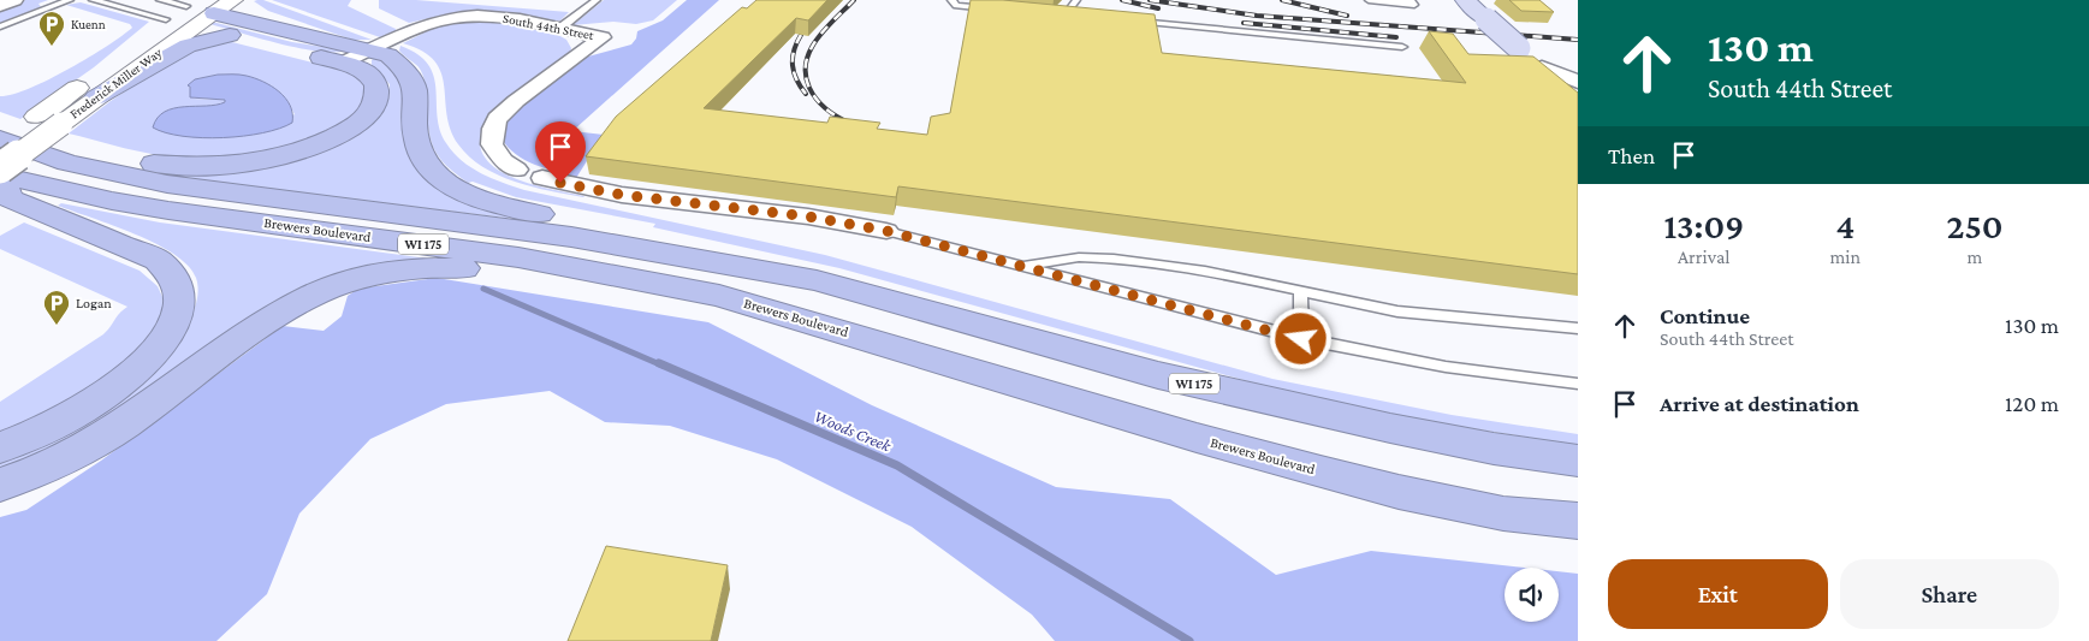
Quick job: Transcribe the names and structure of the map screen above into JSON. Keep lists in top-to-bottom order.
{
  "streets": {
    "highway": ["Brewers Boulevard", "WI 175"],
    "street": ["South 44th Street", "Frederick Miller Way"]
  },
  "crossings": [
    ["Frederick Miller Way", "Brewers Boulevard"]
  ],
  "water": ["Woods Creek"],
  "places": {
    "parking": ["Kuenn", "Logan"]
  },
  "page": {
    "turn": ["130 m", "South 44th Street"],
    "then": "Then",
    "eta": [
      "13:09",
      "Arrival",
      "4",
      "min",
      "250",
      "m"
    ],
    "list": [
      {
        "name": "Continue",
        "note": "South 44th Street",
        "value": "130 m"
      },
      {
        "name": "Arrive at destination",
        "value": "120 m"
      }
    ],
    "buttons": ["Exit", "Share"]
  }
}
